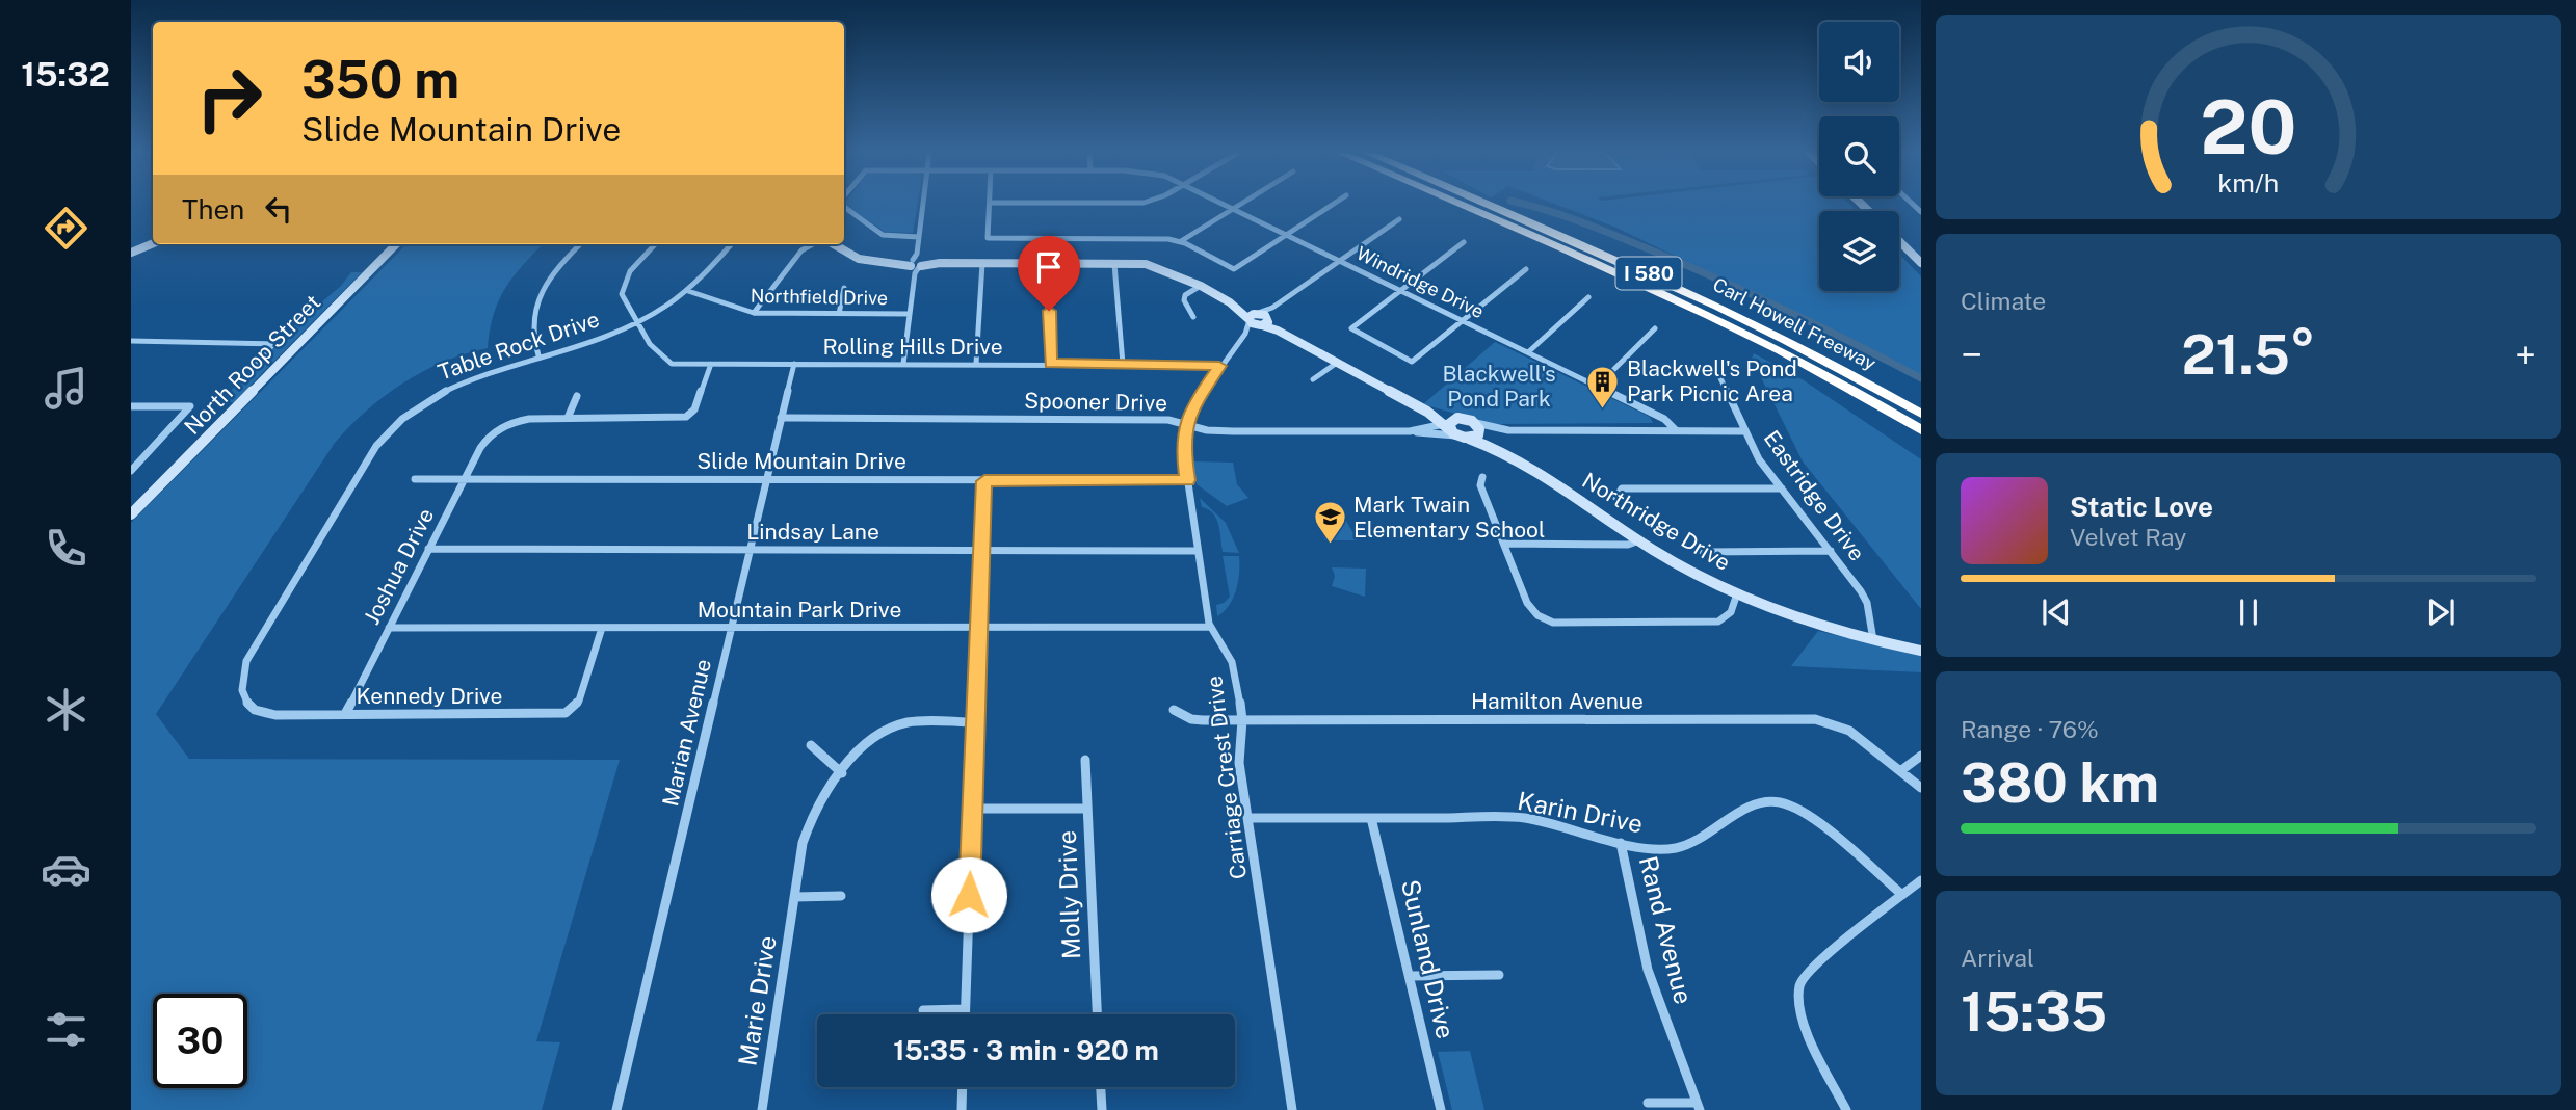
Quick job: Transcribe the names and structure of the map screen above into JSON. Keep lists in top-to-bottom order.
{
  "streets": {
    "highway": ["I 580", "Carl Howell Freeway"],
    "street": [
      "Windridge Drive",
      "Northfield Drive",
      "Table Rock Drive",
      "Rolling Hills Drive",
      "North Roop Street",
      "Spooner Drive",
      "Slide Mountain Drive",
      "Eastridge Drive",
      "Northridge Drive",
      "Lindsay Lane",
      "Joshua Drive",
      "Mountain Park Drive",
      "Kennedy Drive",
      "Hamilton Avenue",
      "Marian Avenue",
      "Carriage Crest Drive",
      "Karin Drive",
      "Molly Drive",
      "Rand Avenue",
      "Sunland Drive",
      "Marie Drive"
    ]
  },
  "crossings": [
    ["Northfield Drive", "Table Rock Drive"],
    ["Table Rock Drive", "Rolling Hills Drive"],
    ["Table Rock Drive", "Kennedy Drive"],
    ["Rolling Hills Drive", "Marian Avenue"],
    ["Rolling Hills Drive", "Carriage Crest Drive"],
    ["Spooner Drive", "Northridge Drive"],
    ["Spooner Drive", "Marian Avenue"],
    ["Spooner Drive", "Carriage Crest Drive"],
    ["Slide Mountain Drive", "Joshua Drive"],
    ["Slide Mountain Drive", "Marian Avenue"],
    ["Slide Mountain Drive", "Carriage Crest Drive"],
    ["Eastridge Drive", "Northridge Drive"],
    ["Northridge Drive", "Carriage Crest Drive"],
    ["Lindsay Lane", "Joshua Drive"],
    ["Lindsay Lane", "Marian Avenue"],
    ["Lindsay Lane", "Carriage Crest Drive"],
    ["Joshua Drive", "Mountain Park Drive"],
    ["Joshua Drive", "Kennedy Drive"],
    ["Mountain Park Drive", "Kennedy Drive"],
    ["Mountain Park Drive", "Marian Avenue"],
    ["Mountain Park Drive", "Carriage Crest Drive"],
    ["Hamilton Avenue", "Carriage Crest Drive"],
    ["Carriage Crest Drive", "Karin Drive"],
    ["Karin Drive", "Rand Avenue"],
    ["Karin Drive", "Sunland Drive"]
  ],
  "parks": ["Blackwell's Pond Park"],
  "places": {
    "building": ["Blackwell's Pond Park Picnic Area"],
    "school or university": ["Mark Twain Elementary School"]
  },
  "page": {
    "tabs": "15:32",
    "turn": ["350 m", "Slide Mountain Drive"],
    "then": "Then",
    "tile": [
      "Climate",
      ["Range · 76%", "380 km"],
      ["Arrival", "15:35"]
    ],
    "heat": ["−", "21.5°", "+"],
    "song": ["Static Love", "Velvet Ray"],
    "limit": "30",
    "trip": "15:35 · 3 min · 920 m",
    "gauge": ["20", "km/h"]
  }
}
